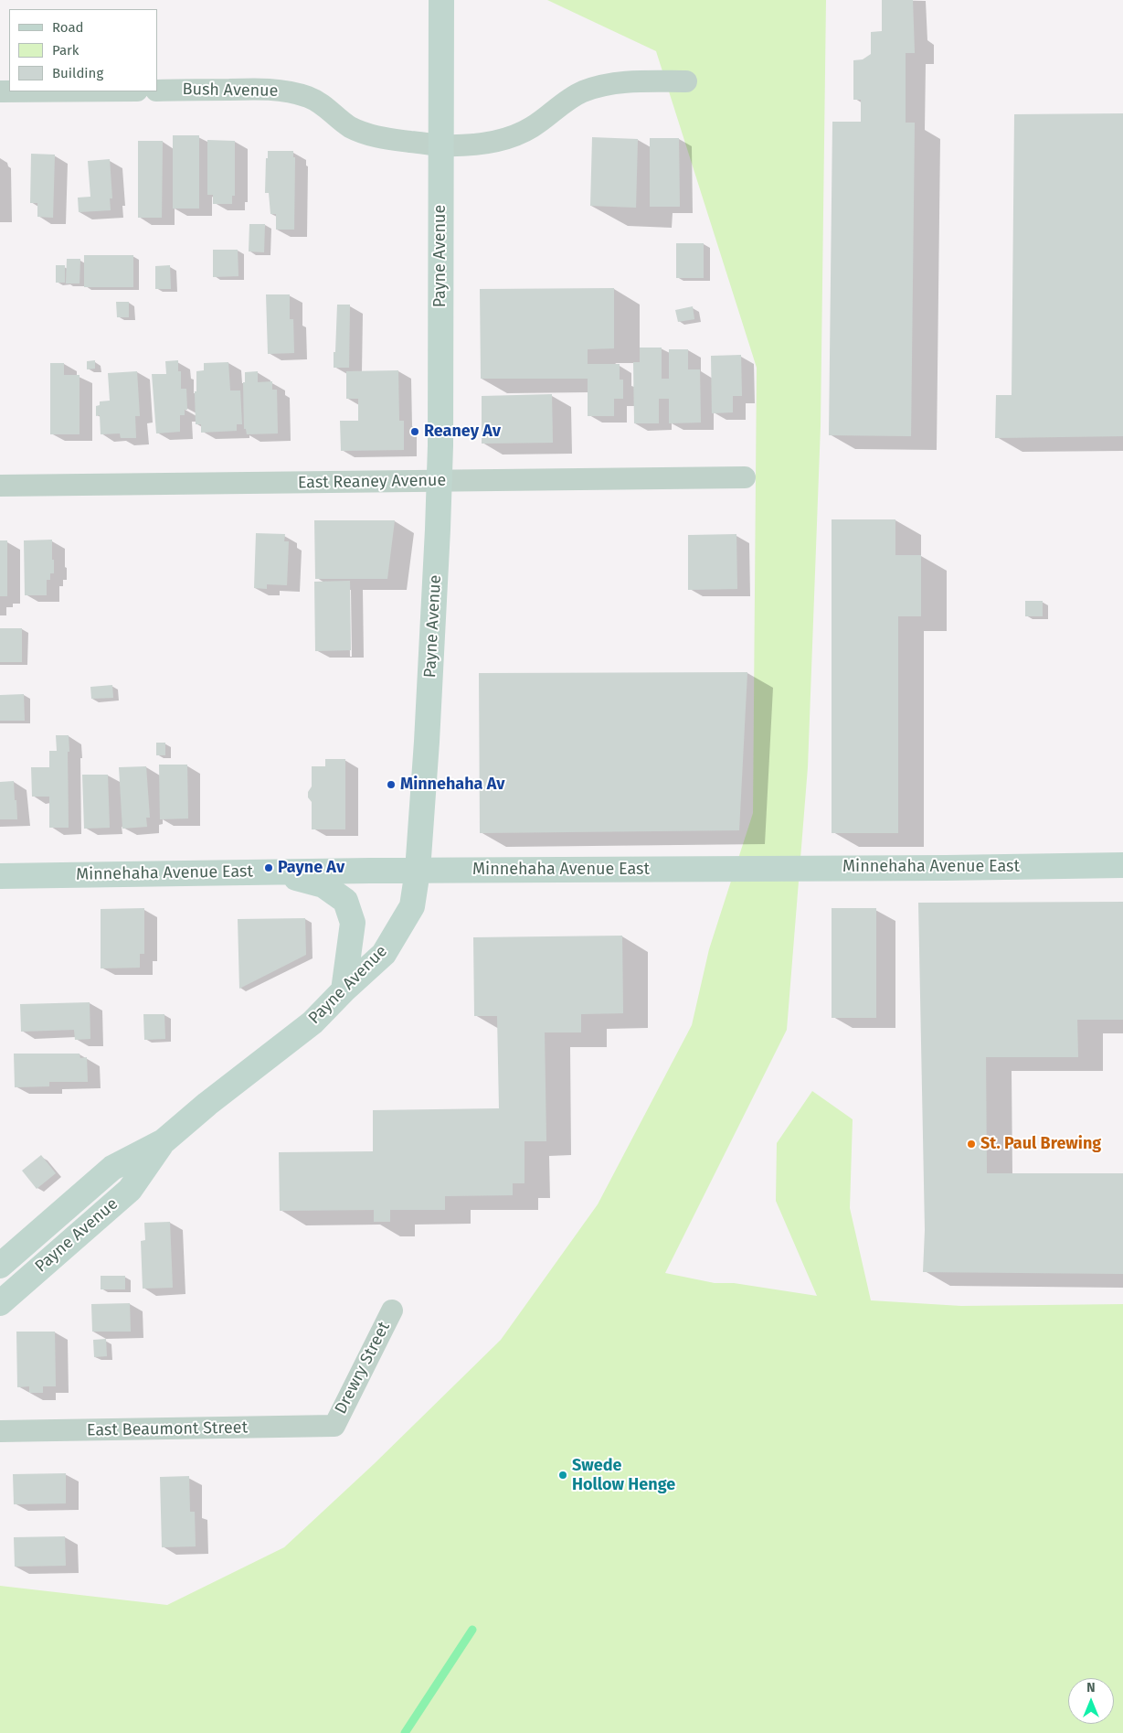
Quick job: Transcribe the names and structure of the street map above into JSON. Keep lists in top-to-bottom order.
{
  "streets": {
    "street": [
      "Bush Avenue",
      "Payne Avenue",
      "East Reaney Avenue",
      "Minnehaha Avenue East",
      "Drewry Street",
      "East Beaumont Street"
    ]
  },
  "crossings": [
    ["Bush Avenue", "Payne Avenue"],
    ["Payne Avenue", "East Reaney Avenue"],
    ["Payne Avenue", "Minnehaha Avenue East"],
    ["Drewry Street", "East Beaumont Street"]
  ],
  "places": [
    "Reaney Av",
    "Minnehaha Av",
    "Payne Av",
    "St. Paul Brewing",
    "Swede Hollow Henge"
  ],
  "legend": ["Road", "Park", "Building"],
  "north": "top"
}
